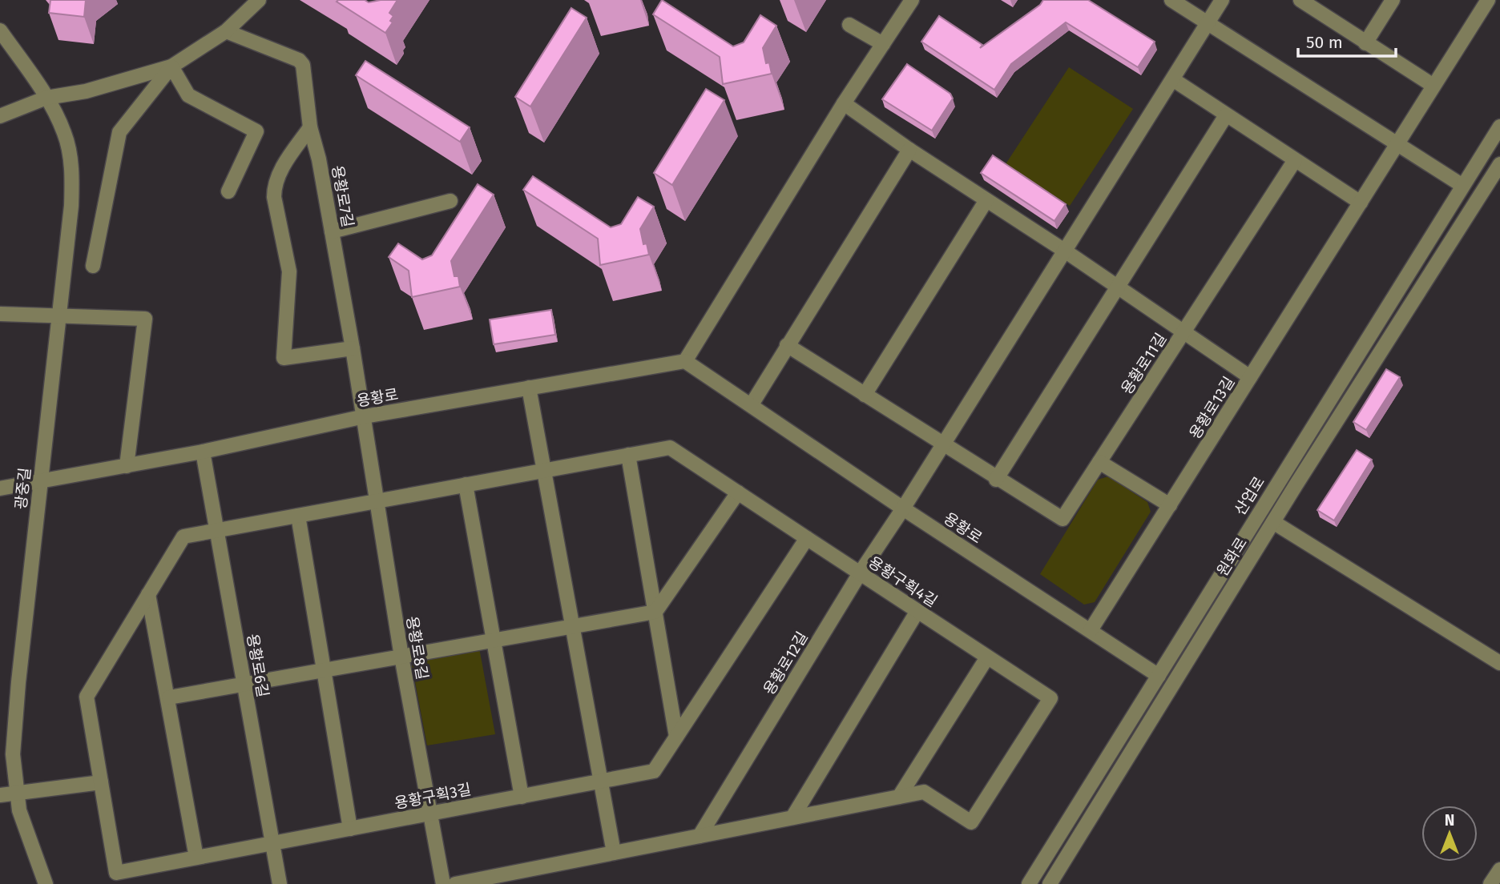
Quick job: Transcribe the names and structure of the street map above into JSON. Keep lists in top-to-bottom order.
{
  "streets": {
    "street": [
      "용황로7길",
      "용황로11길",
      "용황로",
      "용황로13길",
      "광중길",
      "산업로",
      "원화로",
      "용황구획4길",
      "용황로8길",
      "용황로12길",
      "용황로6길",
      "용황구획3길"
    ]
  },
  "crossings": [
    ["용황로7길", "용황로"],
    ["용황로7길", "용황로8길"],
    ["용황로", "용황로13길"],
    ["용황로", "광중길"],
    ["용황로", "산업로"],
    ["용황로", "용황로8길"],
    ["용황로", "용황로12길"],
    ["용황로", "용황로6길"],
    ["용황구획4길", "용황로8길"],
    ["용황구획4길", "용황로12길"],
    ["용황구획4길", "용황로6길"],
    ["용황구획4길", "용황구획3길"],
    ["용황로8길", "용황구획3길"],
    ["용황로6길", "용황구획3길"]
  ],
  "scale_bar": "50 m",
  "north": "top"
}
